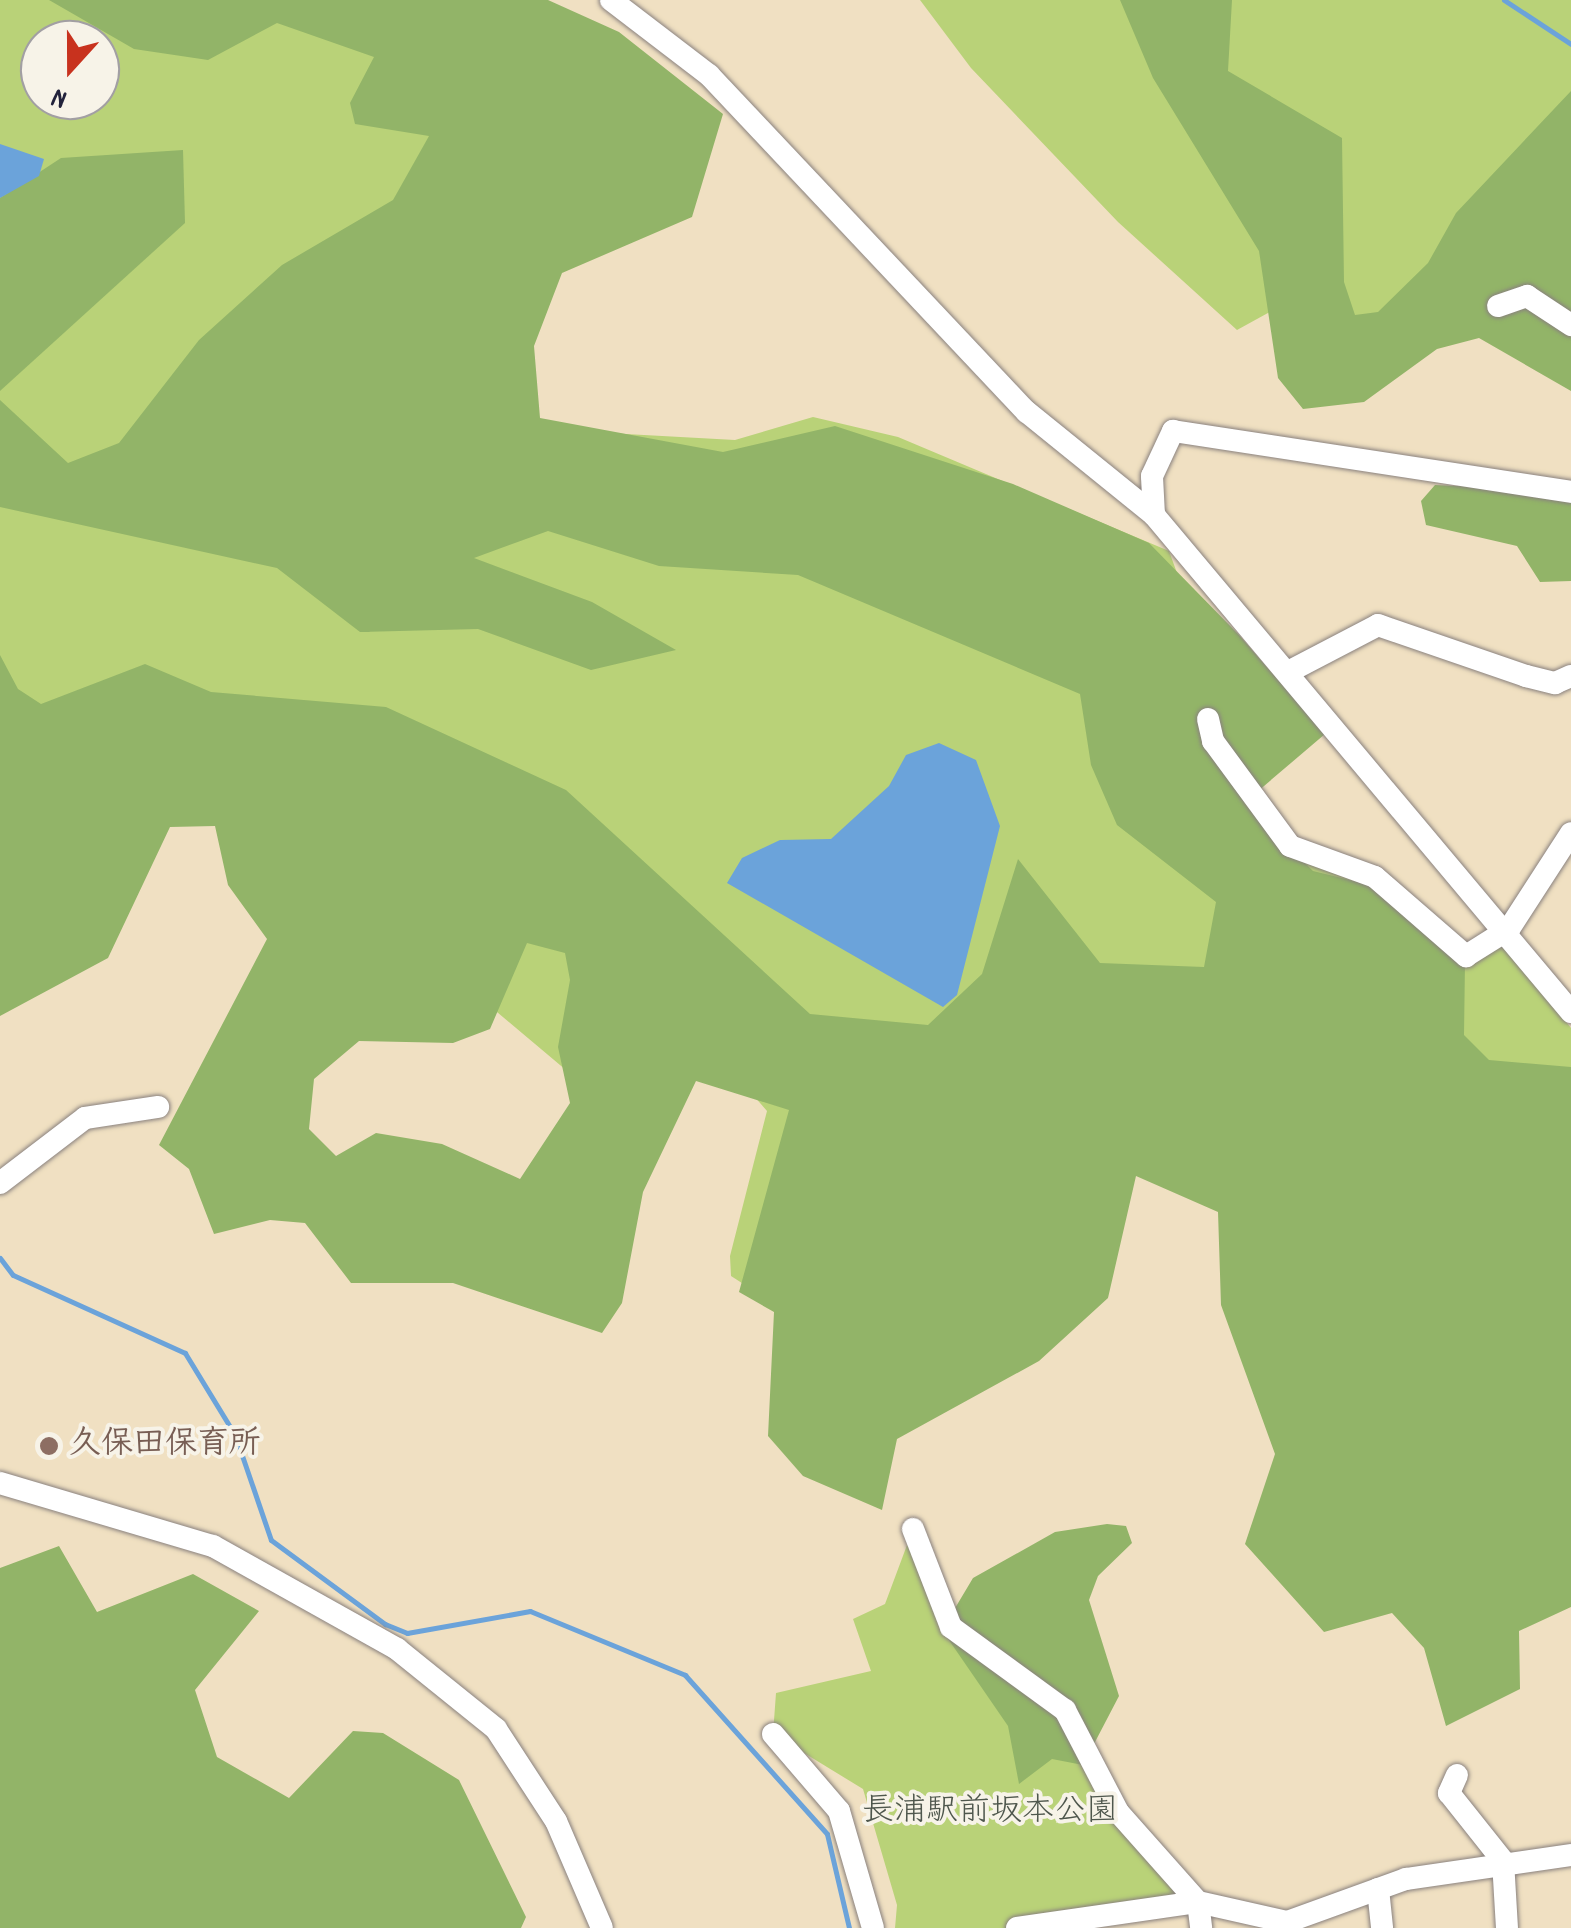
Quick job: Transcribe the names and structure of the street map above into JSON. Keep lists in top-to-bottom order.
{
  "parks": ["長浦駅前坂本公園"],
  "places": ["久保田保育所"],
  "north": "bottom"
}
